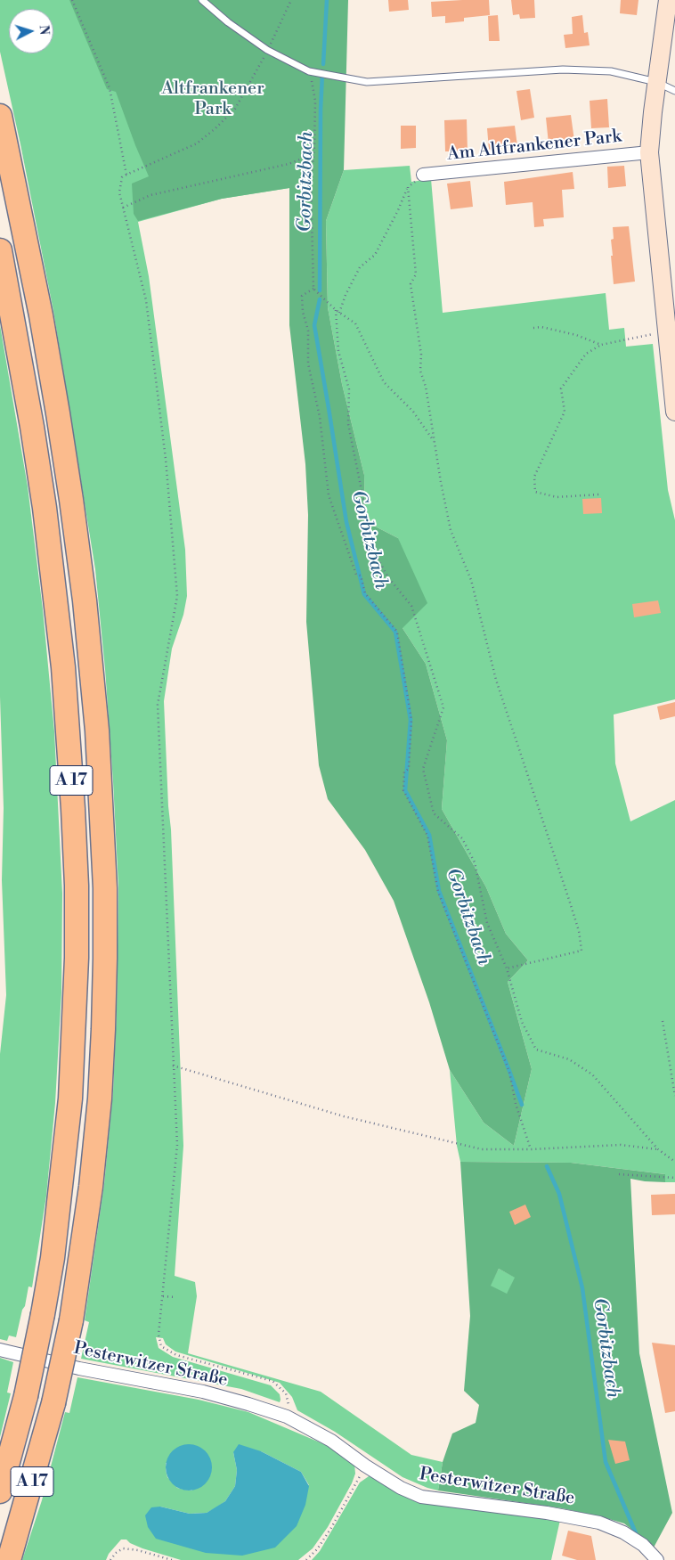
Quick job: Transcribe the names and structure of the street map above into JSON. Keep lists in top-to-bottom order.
{
  "streets": {
    "highway": ["A 17"],
    "street": ["Am Altfrankener Park", "Pesterwitzer Straße"]
  },
  "water": ["Gorbitzbach"],
  "parks": ["Altfrankener Park"],
  "north": "right"
}
